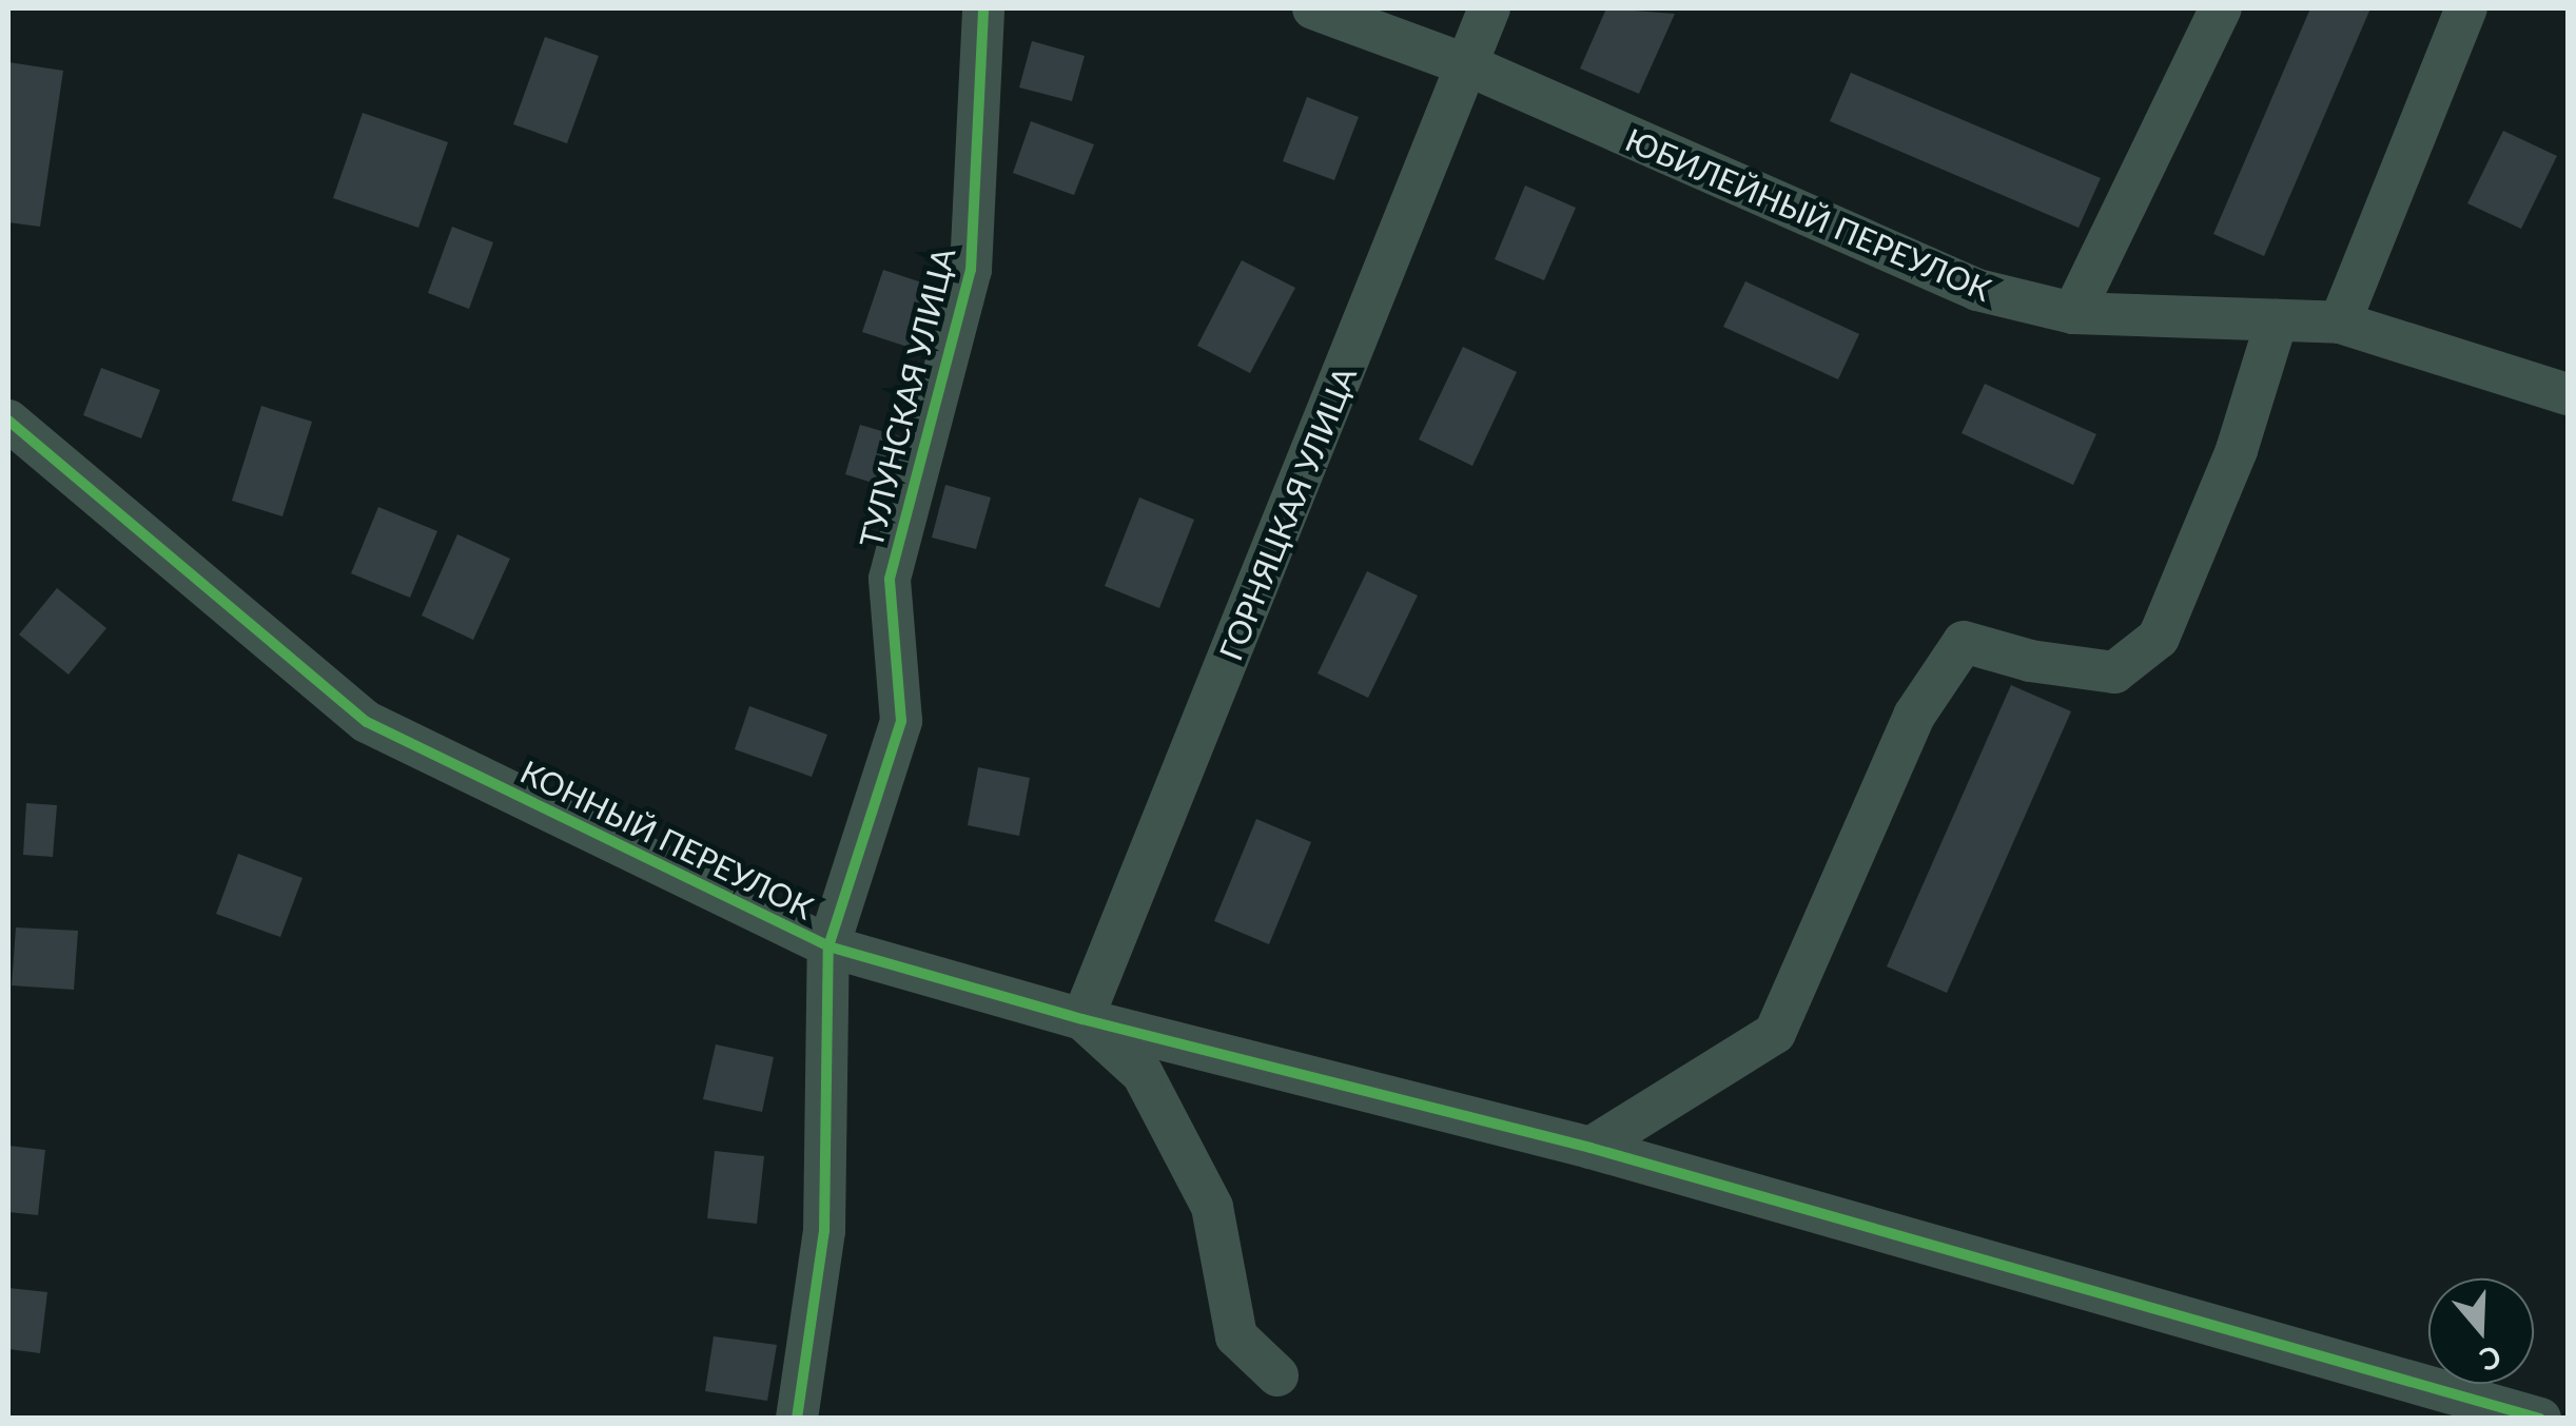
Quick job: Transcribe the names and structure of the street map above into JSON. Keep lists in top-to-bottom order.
{
  "streets": {
    "street": [
      "ЮБИЛЕЙНЫЙ ПЕРЕУЛОК",
      "ТУЛУНСКАЯ УЛИЦА",
      "ГОРНЯЦКАЯ УЛИЦА",
      "КОННЫЙ ПЕРЕУЛОК"
    ]
  },
  "crossings": [
    ["ЮБИЛЕЙНЫЙ ПЕРЕУЛОК", "ГОРНЯЦКАЯ УЛИЦА"],
    ["ТУЛУНСКАЯ УЛИЦА", "КОННЫЙ ПЕРЕУЛОК"],
    ["ГОРНЯЦКАЯ УЛИЦА", "КОННЫЙ ПЕРЕУЛОК"]
  ],
  "north": "bottom"
}
